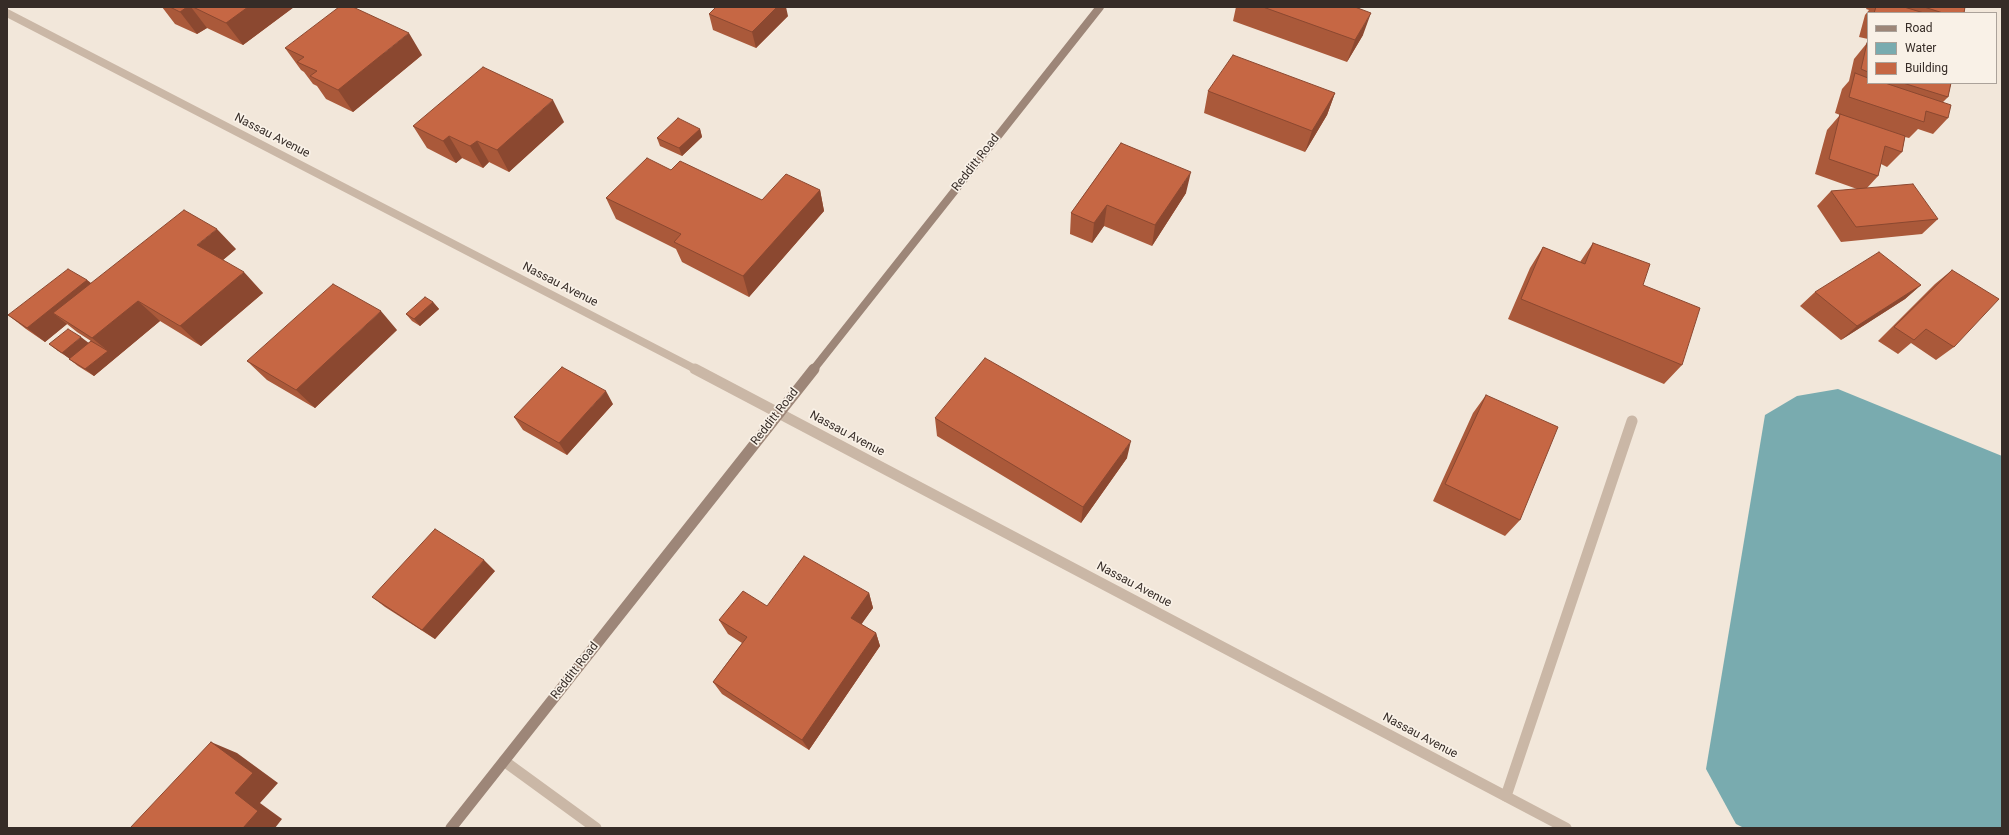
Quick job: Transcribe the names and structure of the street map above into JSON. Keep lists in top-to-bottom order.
{
  "streets": {
    "street": ["Nassau Avenue", "Redditt Road"]
  },
  "crossings": [
    ["Nassau Avenue", "Redditt Road"]
  ],
  "legend": ["Road", "Water", "Building"]
}
